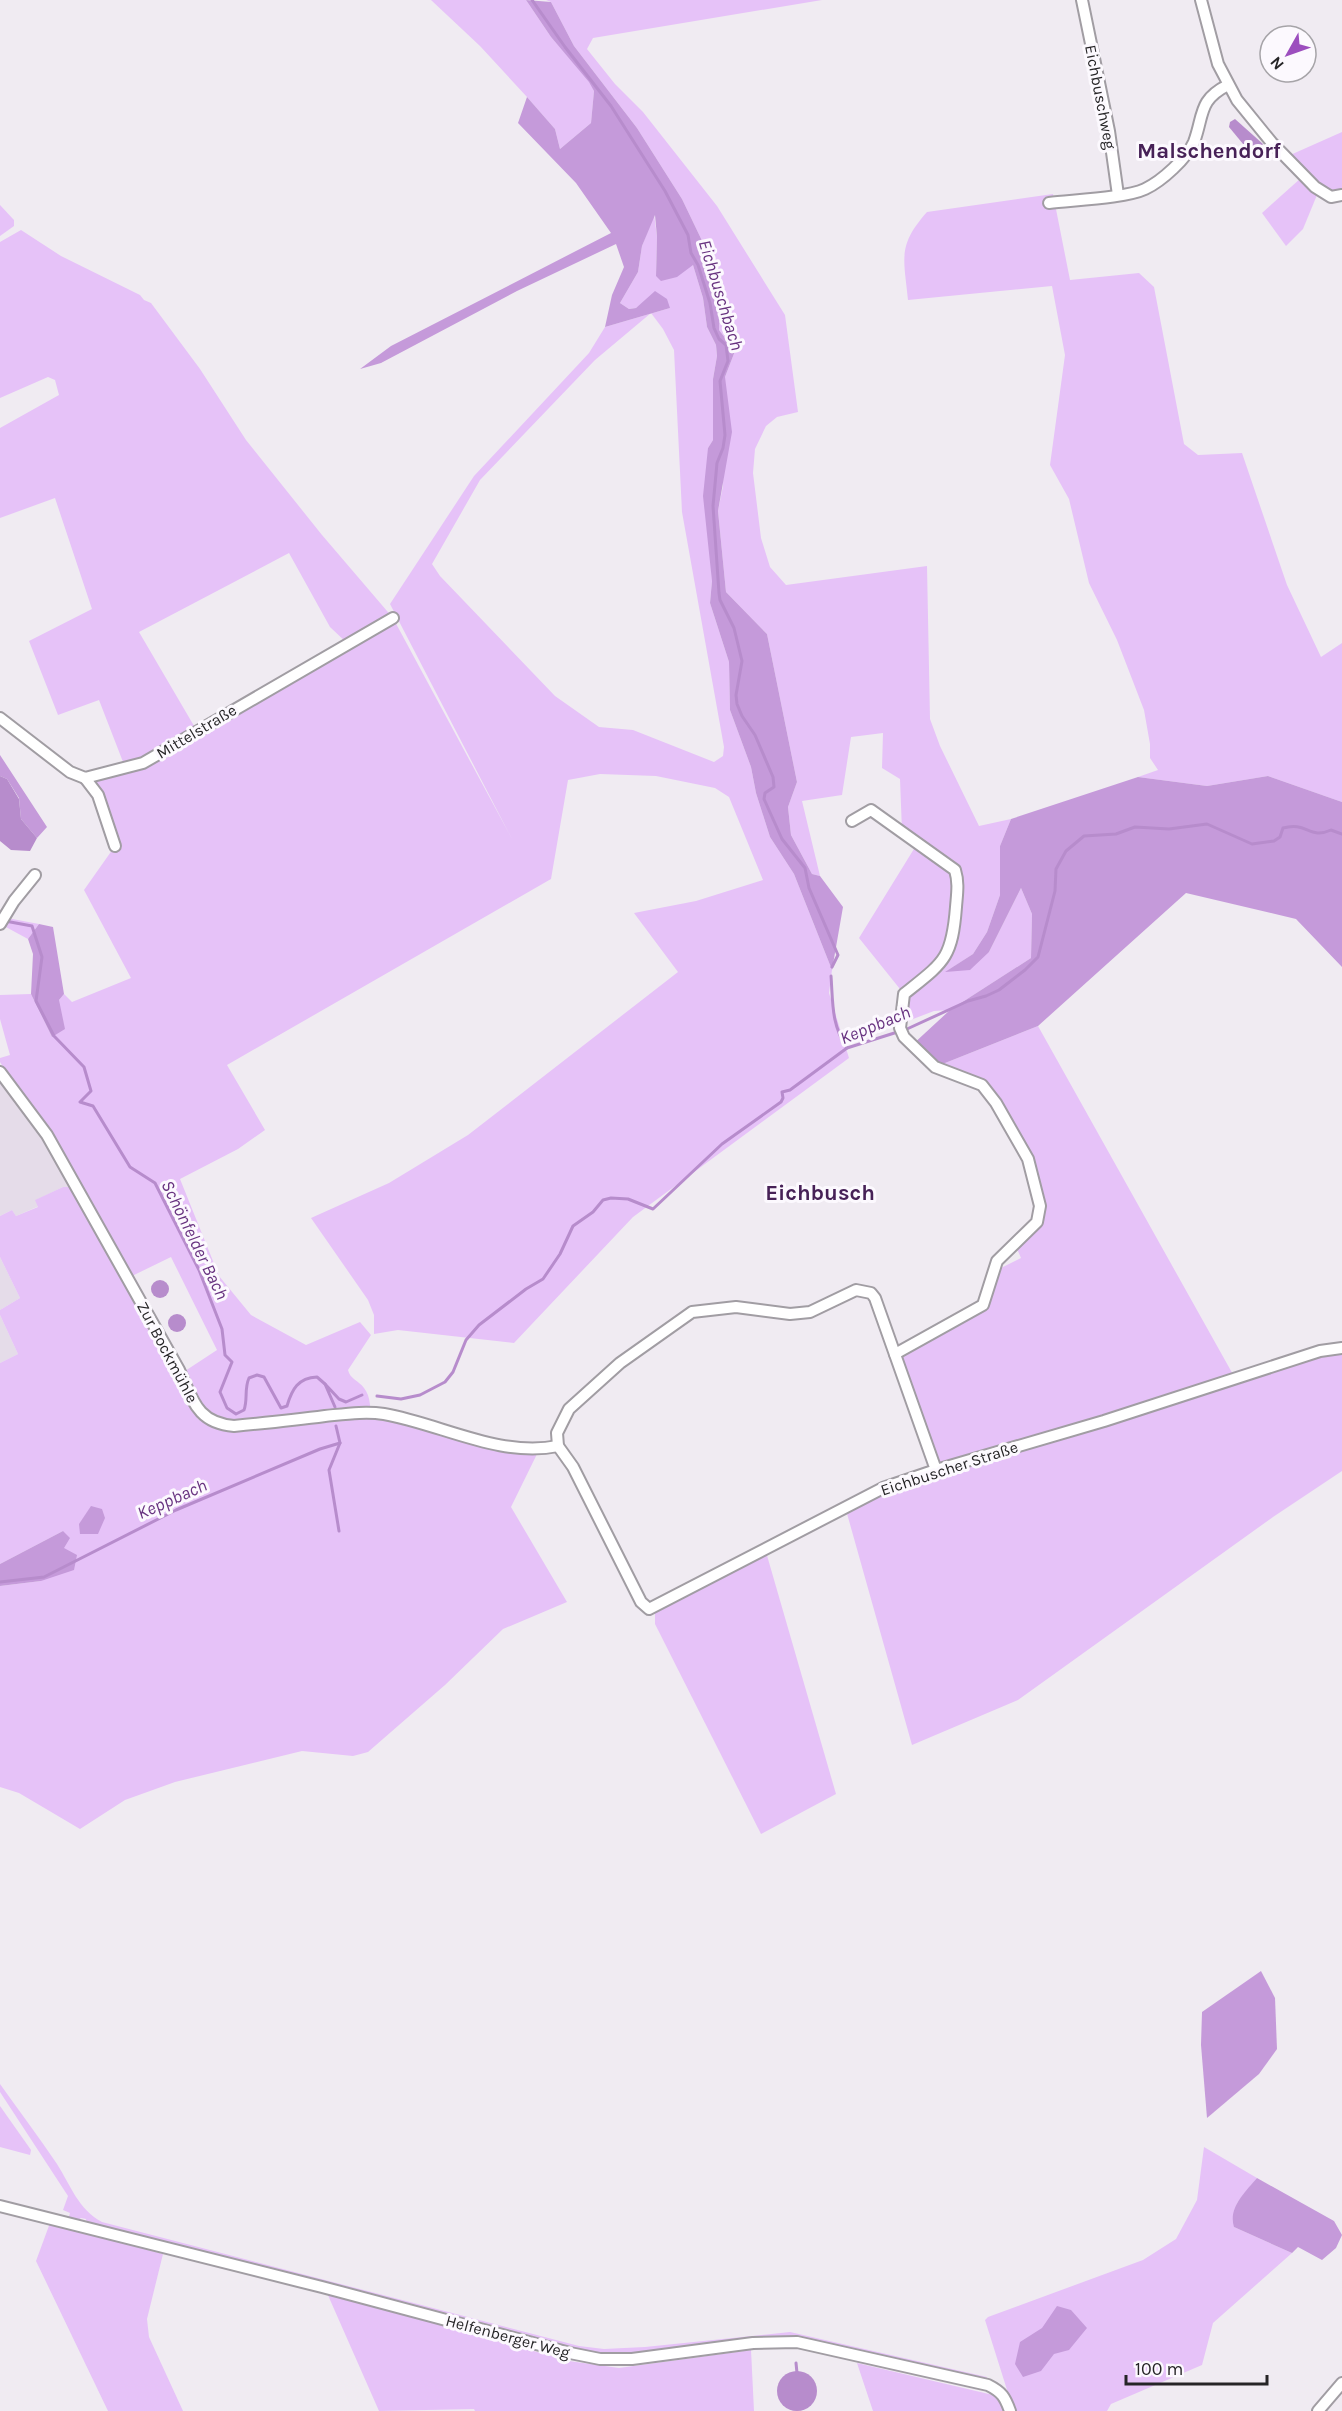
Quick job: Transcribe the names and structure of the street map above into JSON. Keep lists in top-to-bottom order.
{
  "streets": {
    "street": [
      "Eichbuschweg",
      "Mittelstraße",
      "Zur Bockmühle",
      "Eichbuscher Straße",
      "Helfenberger Weg"
    ]
  },
  "crossings": [
    ["Zur Bockmühle", "Eichbuscher Straße"]
  ],
  "districts": ["Malschendorf", "Eichbusch"],
  "water": ["Eichbuschbach", "Keppbach", "Schönfelder Bach"],
  "scale_bar": "100 m",
  "north": "bottom left"
}
